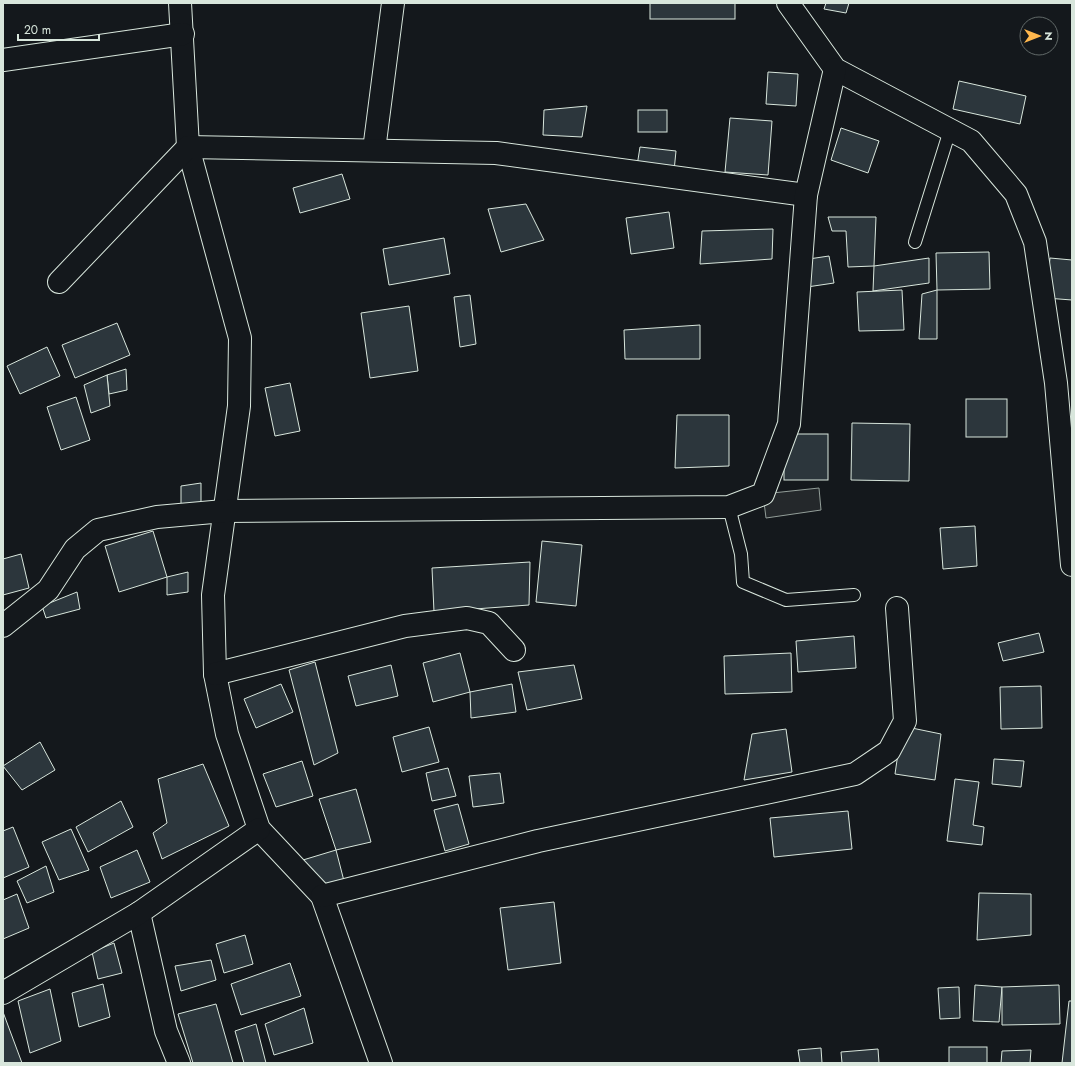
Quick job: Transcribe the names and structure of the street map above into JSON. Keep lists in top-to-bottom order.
{
  "scale_bar": "20 m",
  "north": "right"
}
